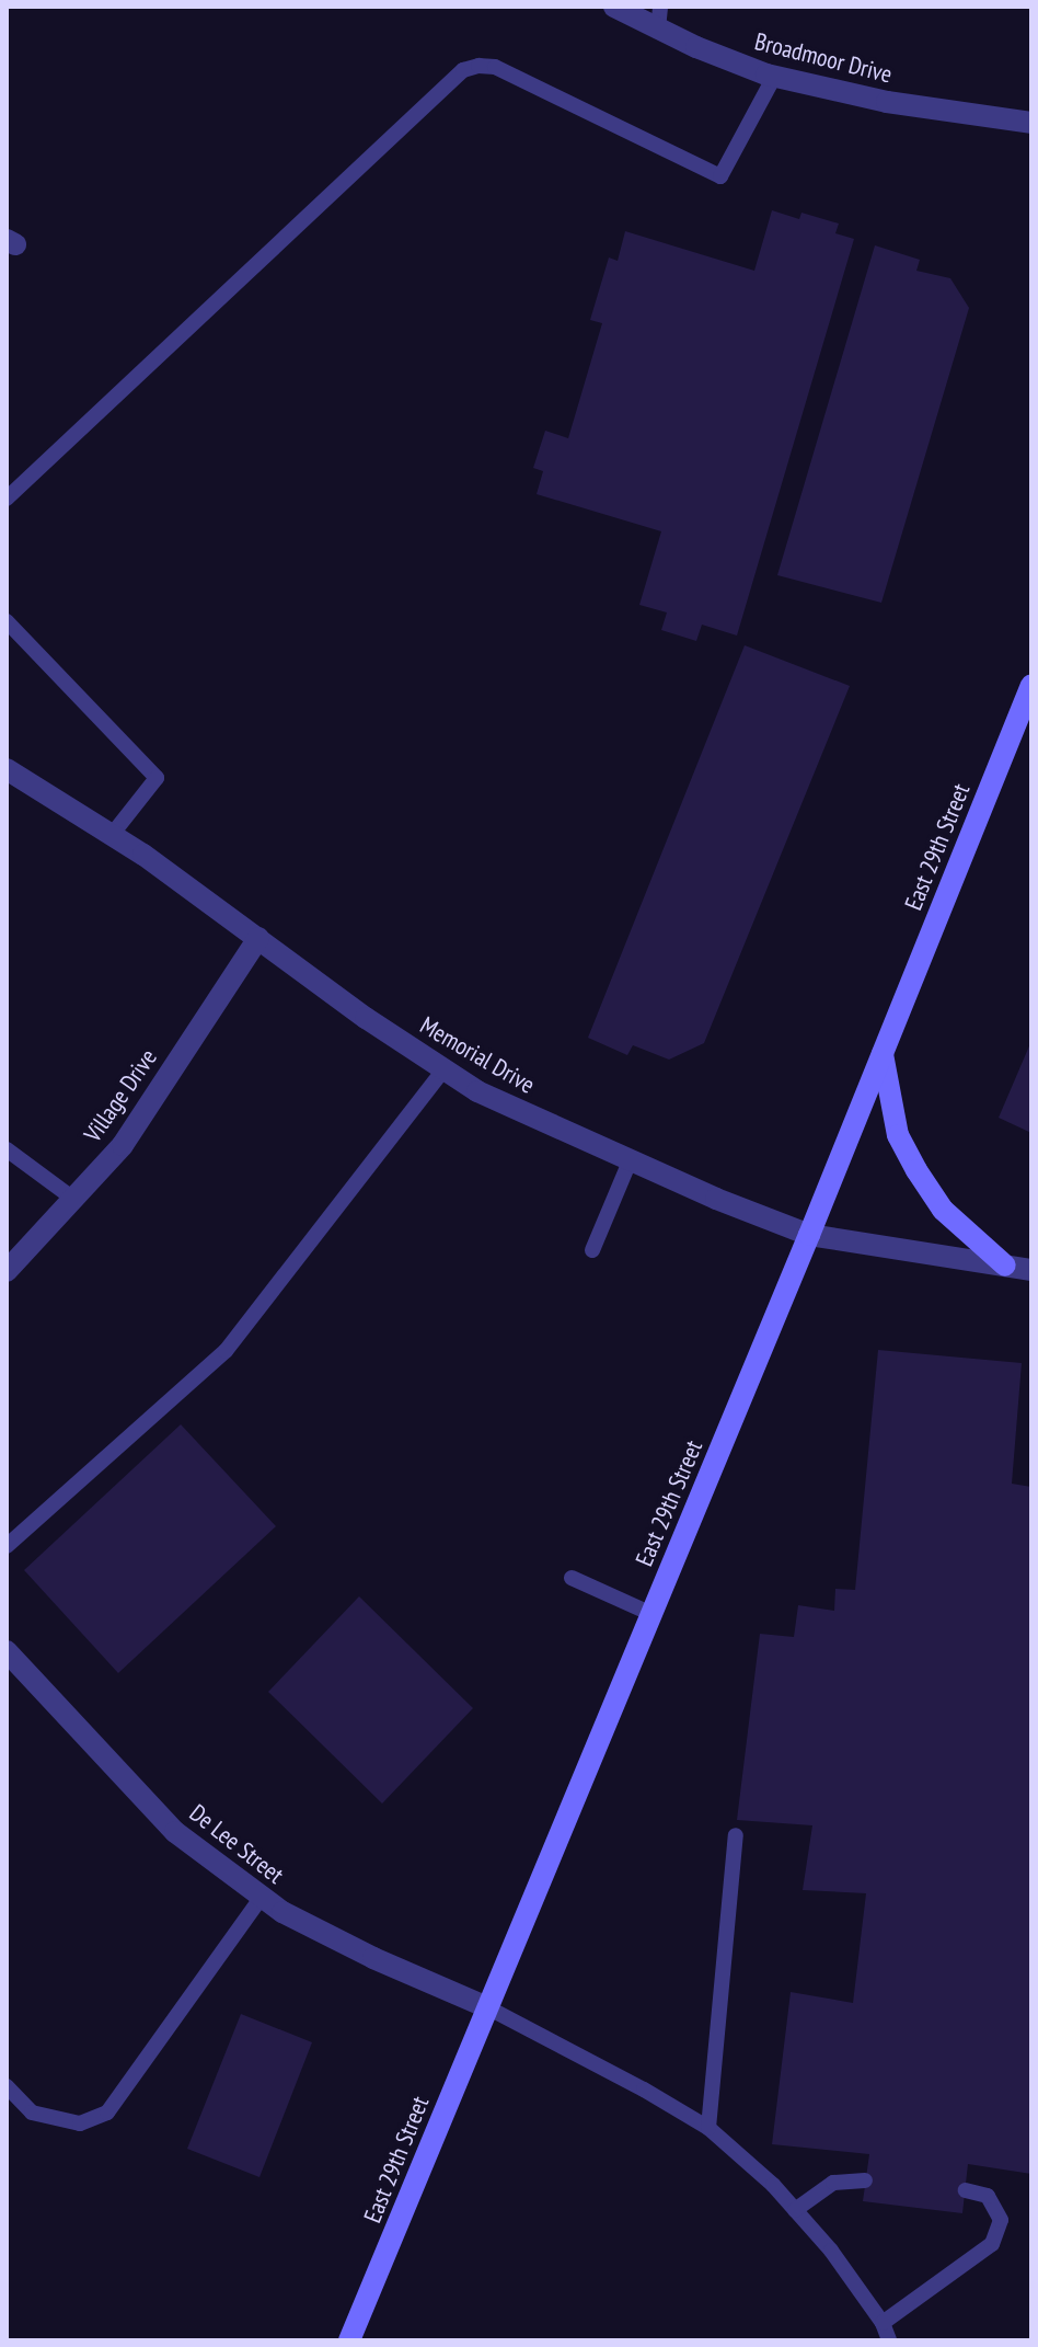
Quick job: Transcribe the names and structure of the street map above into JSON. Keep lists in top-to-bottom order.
{
  "streets": {
    "main road": ["East 29th Street"],
    "street": [
      "Broadmoor Drive",
      "Memorial Drive",
      "Village Drive",
      "De Lee Street"
    ]
  },
  "crossings": [
    ["East 29th Street", "Memorial Drive"],
    ["East 29th Street", "De Lee Street"],
    ["Memorial Drive", "Village Drive"]
  ]
}
